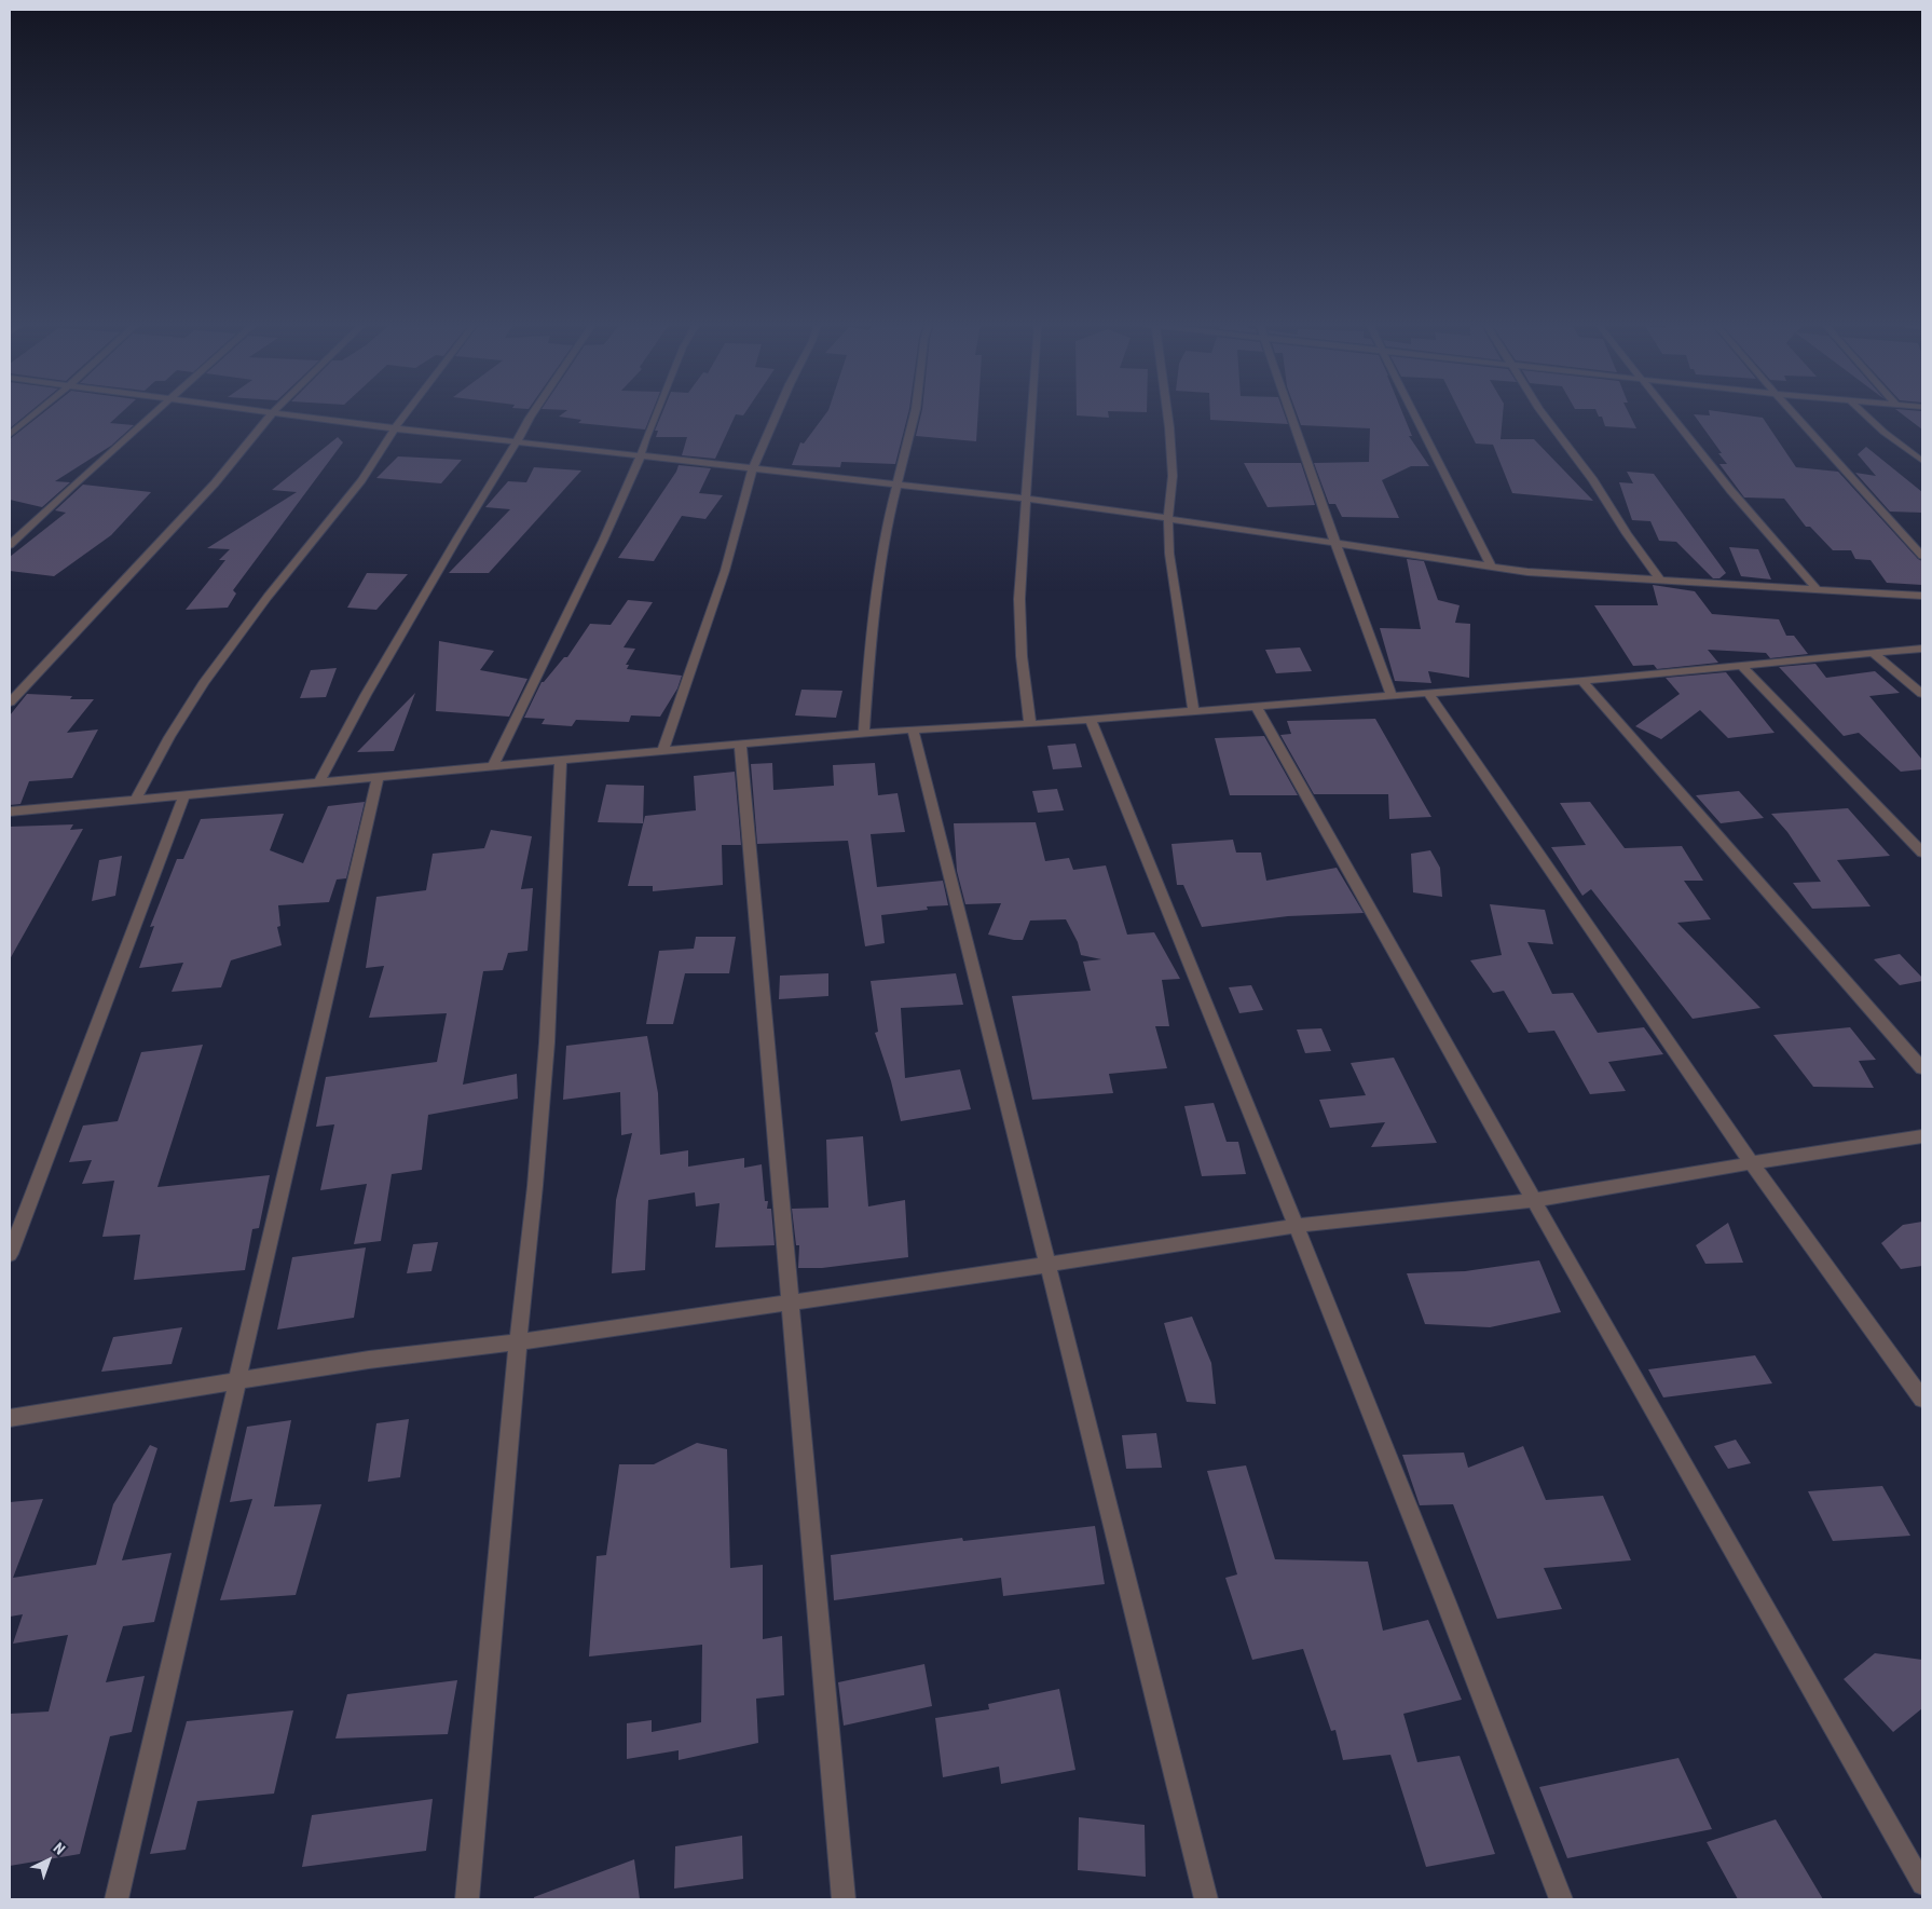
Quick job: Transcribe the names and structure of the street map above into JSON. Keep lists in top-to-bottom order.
{
  "north": "top right"
}
